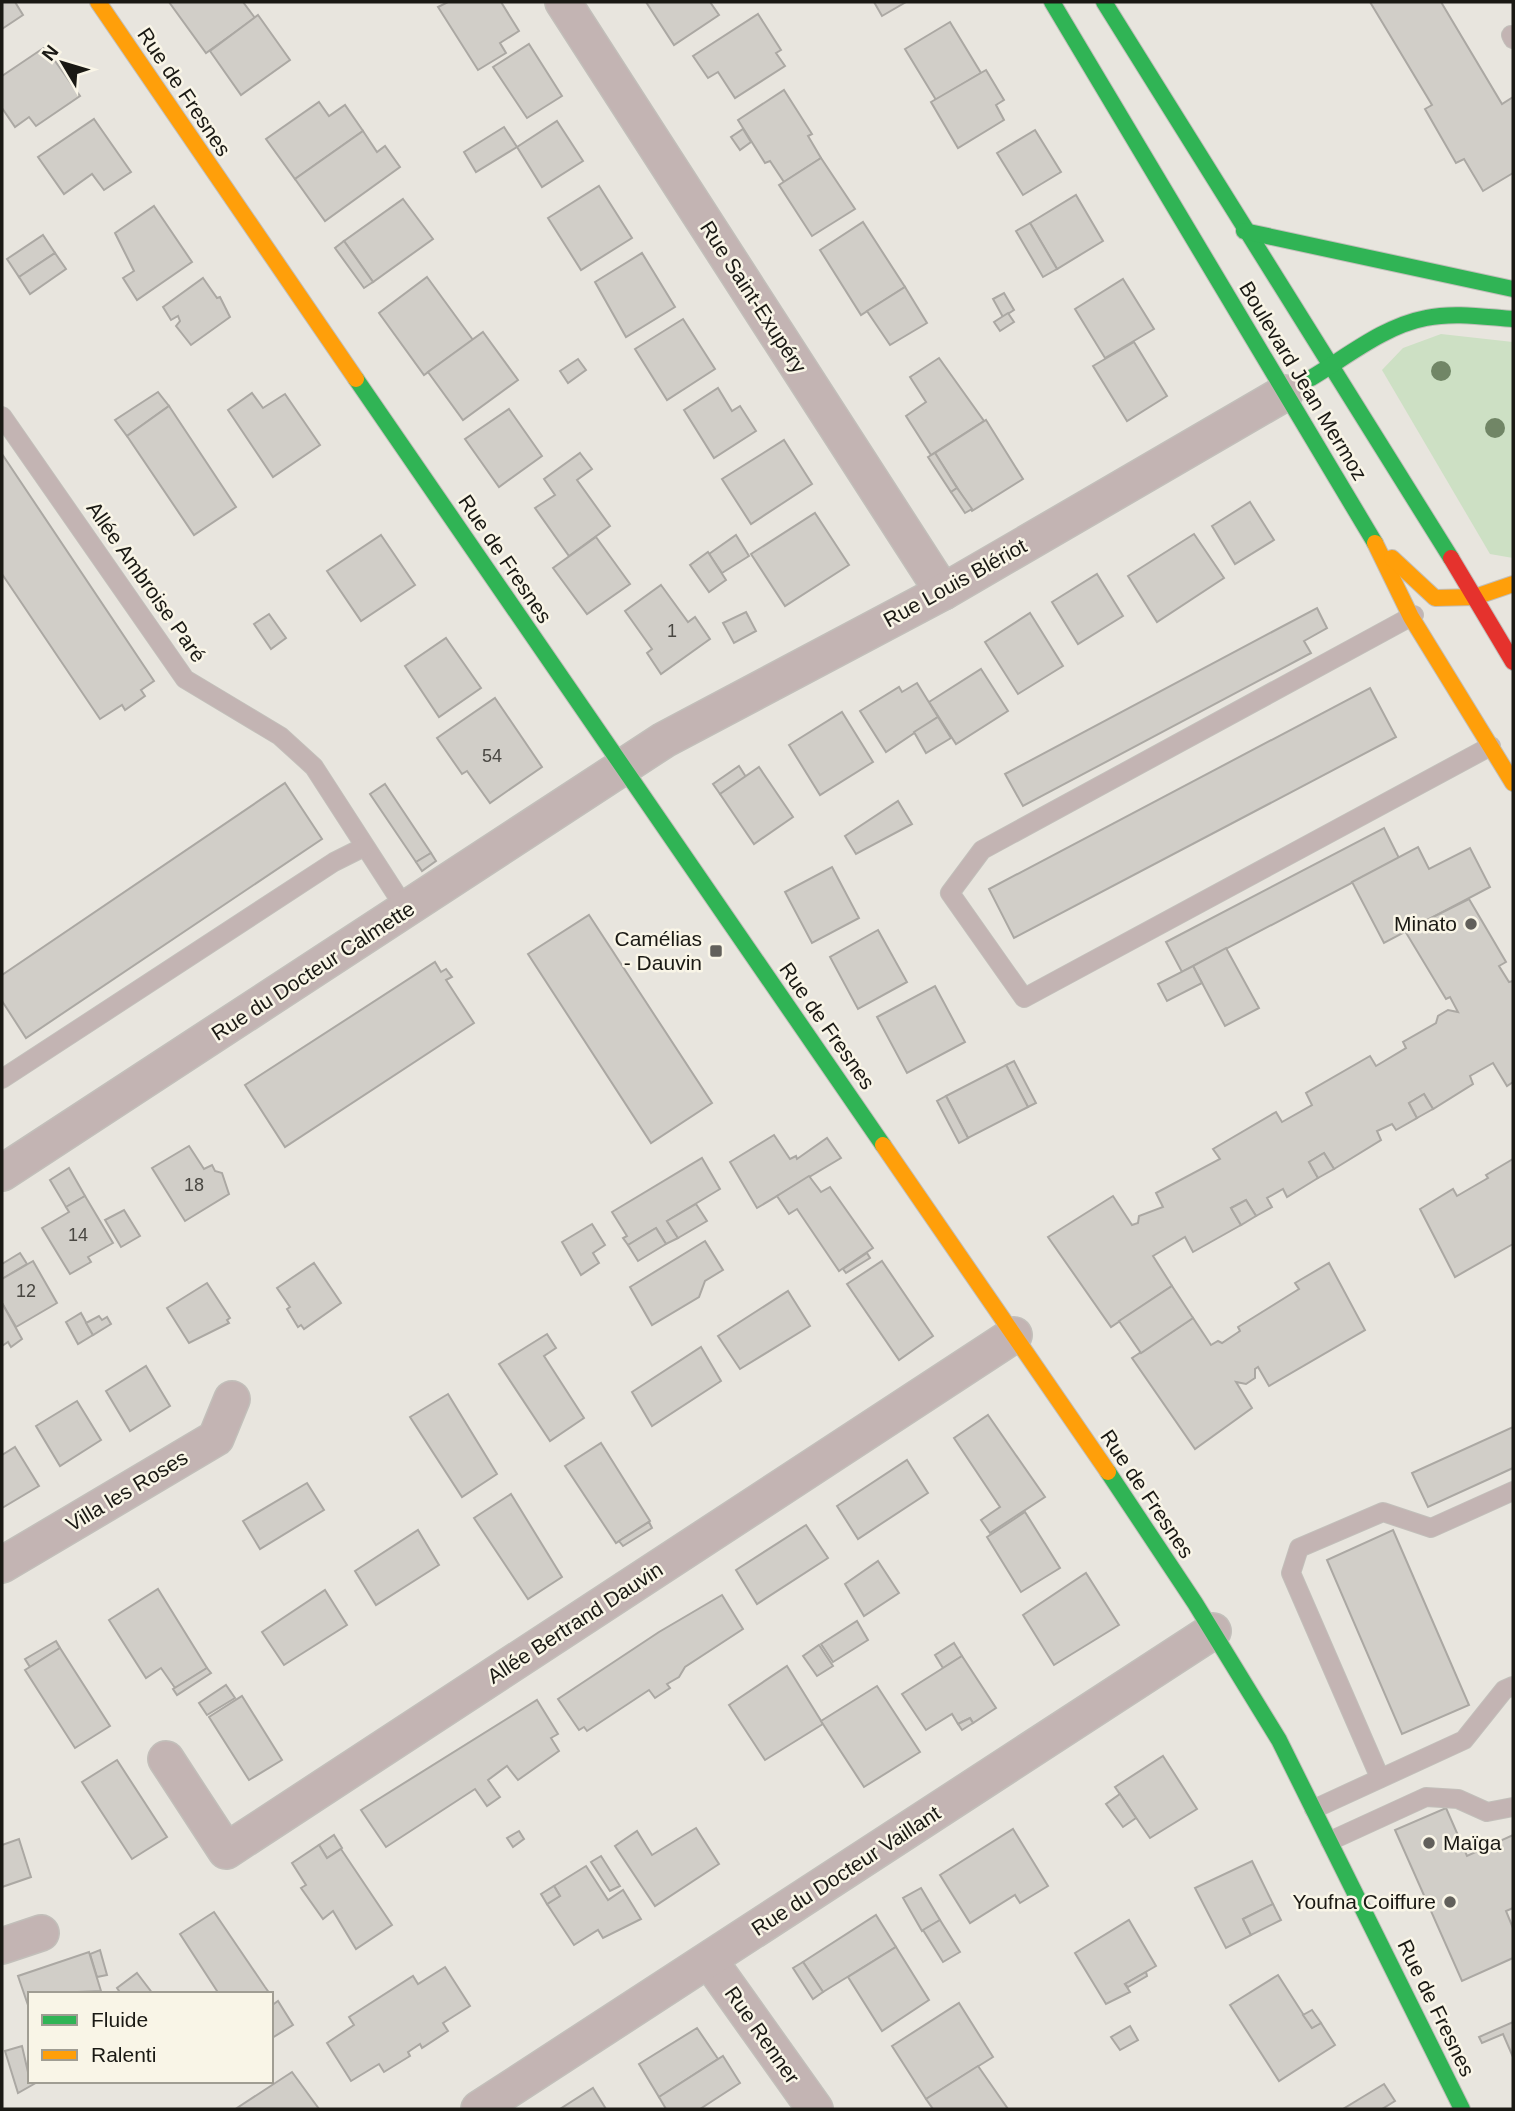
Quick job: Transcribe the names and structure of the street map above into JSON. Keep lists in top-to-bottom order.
{
  "streets": {
    "street": [
      "Rue de Fresnes",
      "Rue Saint-Exupéry",
      "Boulevard Jean Mermoz",
      "Rue Louis Blériot",
      "Rue du Docteur Calmette",
      "Villa les Roses",
      "Allée Bertrand Dauvin",
      "Rue du Docteur Vaillant",
      "Rue Renner"
    ],
    "lane": ["Allée Ambroise Paré"]
  },
  "crossings": [
    ["Rue de Fresnes", "Rue Louis Blériot"],
    ["Rue de Fresnes", "Rue du Docteur Calmette"],
    ["Rue de Fresnes", "Allée Bertrand Dauvin"],
    ["Rue de Fresnes", "Rue du Docteur Vaillant"],
    ["Rue Saint-Exupéry", "Rue Louis Blériot"],
    ["Boulevard Jean Mermoz", "Rue Louis Blériot"],
    ["Allée Ambroise Paré", "Rue du Docteur Calmette"],
    ["Rue Louis Blériot", "Rue du Docteur Calmette"],
    ["Rue du Docteur Vaillant", "Rue Renner"]
  ],
  "places": {
    "other": ["Minato", "Maïga", "Youfna Coiffure"],
    "transit": ["Camélias - Dauvin"]
  },
  "house_numbers": [
    "1",
    "54",
    "18",
    "14",
    "12"
  ],
  "legend": ["Fluide", "Ralenti"],
  "north": "top left"
}
